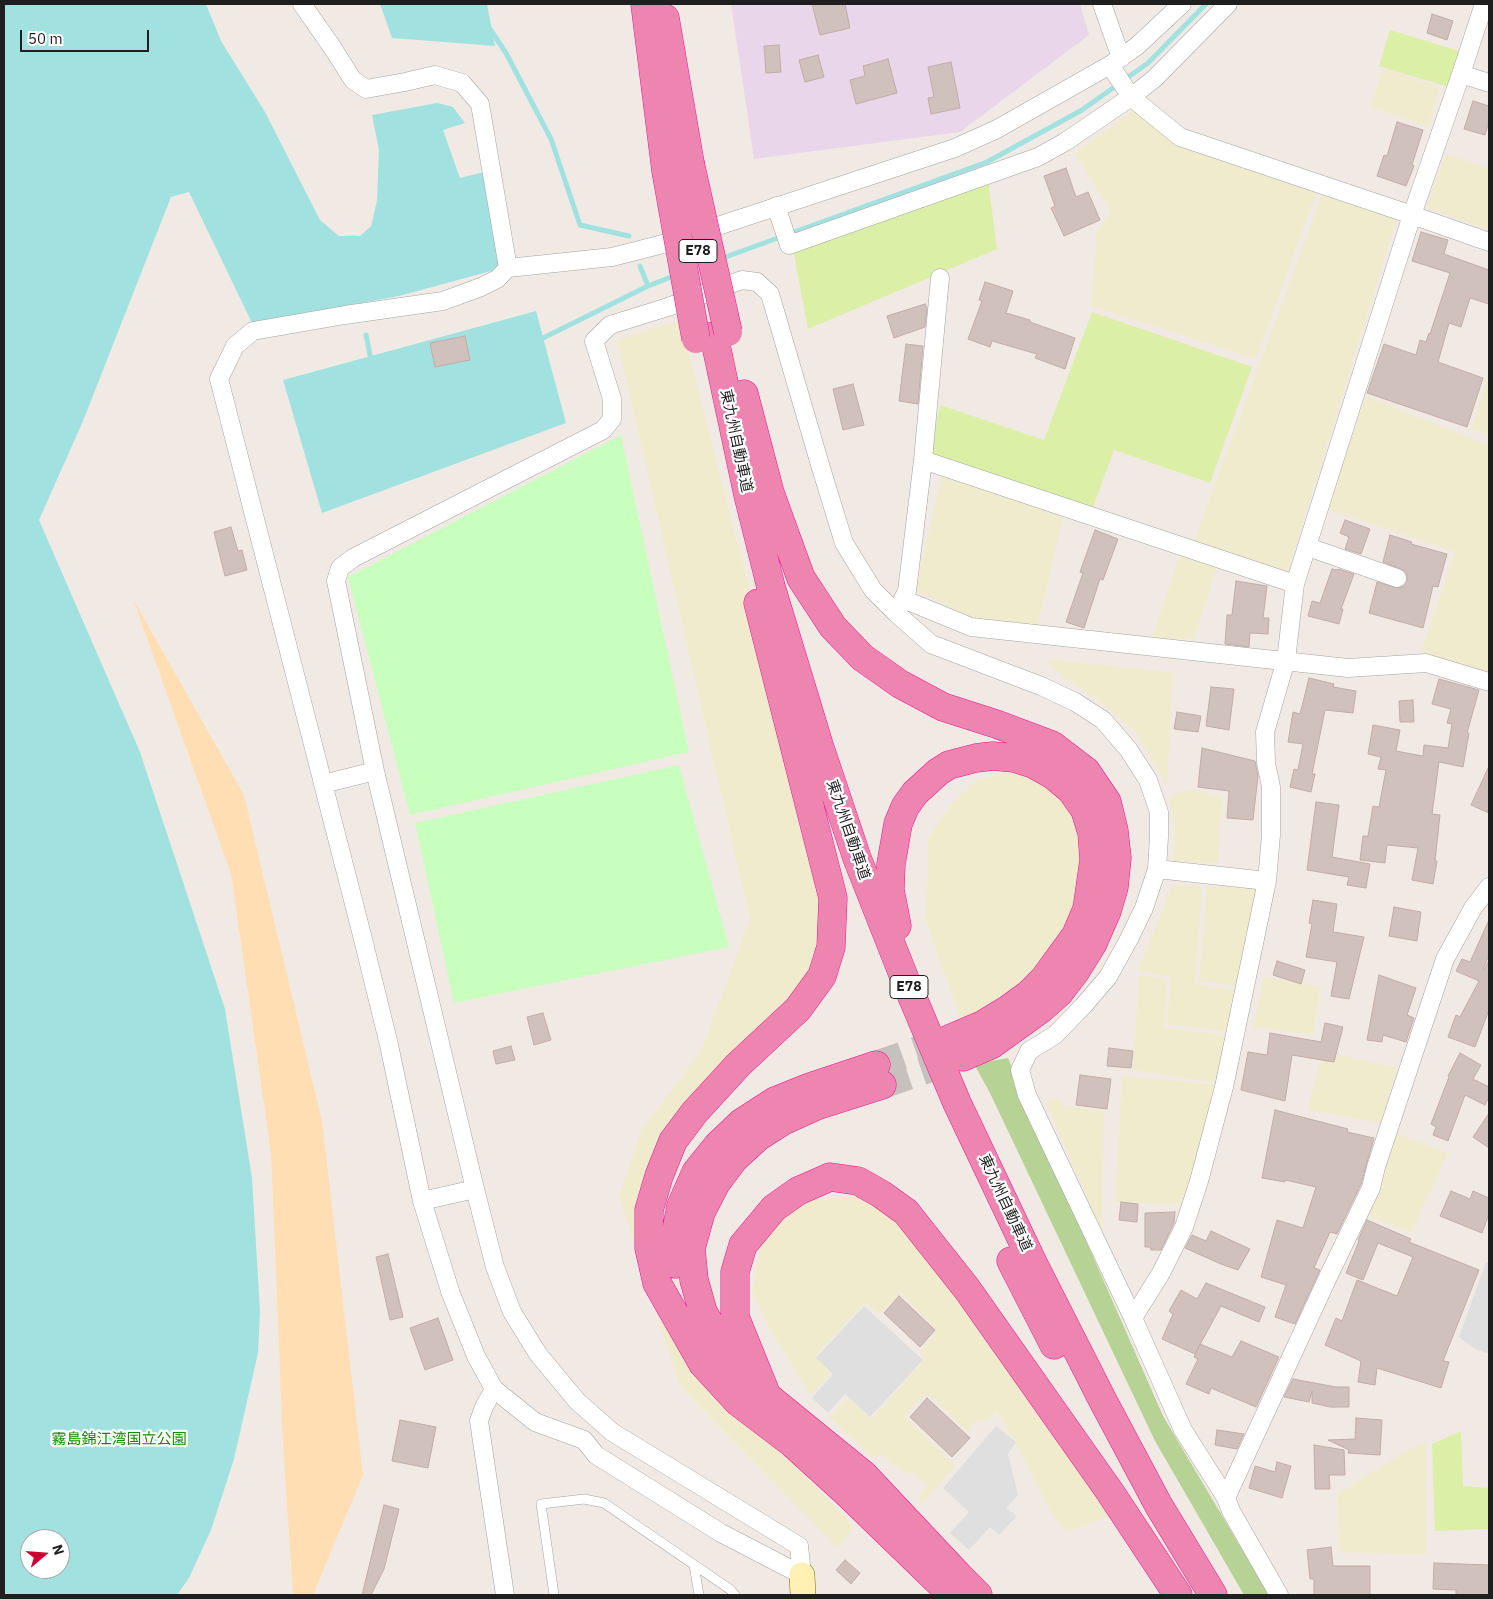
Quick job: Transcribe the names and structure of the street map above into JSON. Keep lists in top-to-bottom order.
{
  "streets": {
    "highway": ["E78", "東九州自動車道"]
  },
  "parks": ["霧島錦江湾国立公園"],
  "scale_bar": "50 m",
  "north": "right"
}
